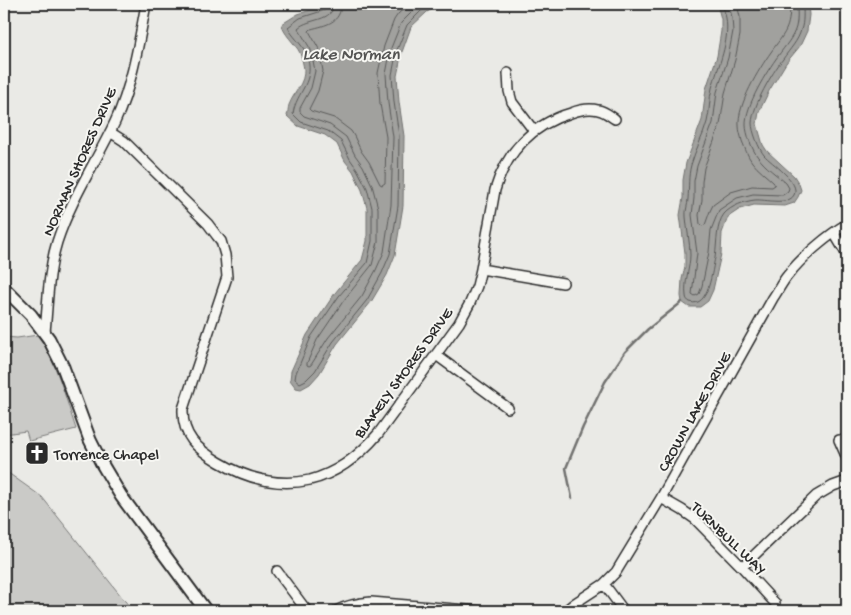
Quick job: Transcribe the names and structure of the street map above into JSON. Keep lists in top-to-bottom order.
{
  "streets": {
    "street": [
      "NORMAN SHORES DRIVE",
      "BLAKELY SHORES DRIVE",
      "CROWN LAKE DRIVE",
      "TURNBULL WAY"
    ]
  },
  "crossings": [
    ["NORMAN SHORES DRIVE", "BLAKELY SHORES DRIVE"],
    ["CROWN LAKE DRIVE", "TURNBULL WAY"]
  ],
  "water": ["Lake Norman"],
  "places": {
    "church": ["Torrence Chapel"]
  }
}
